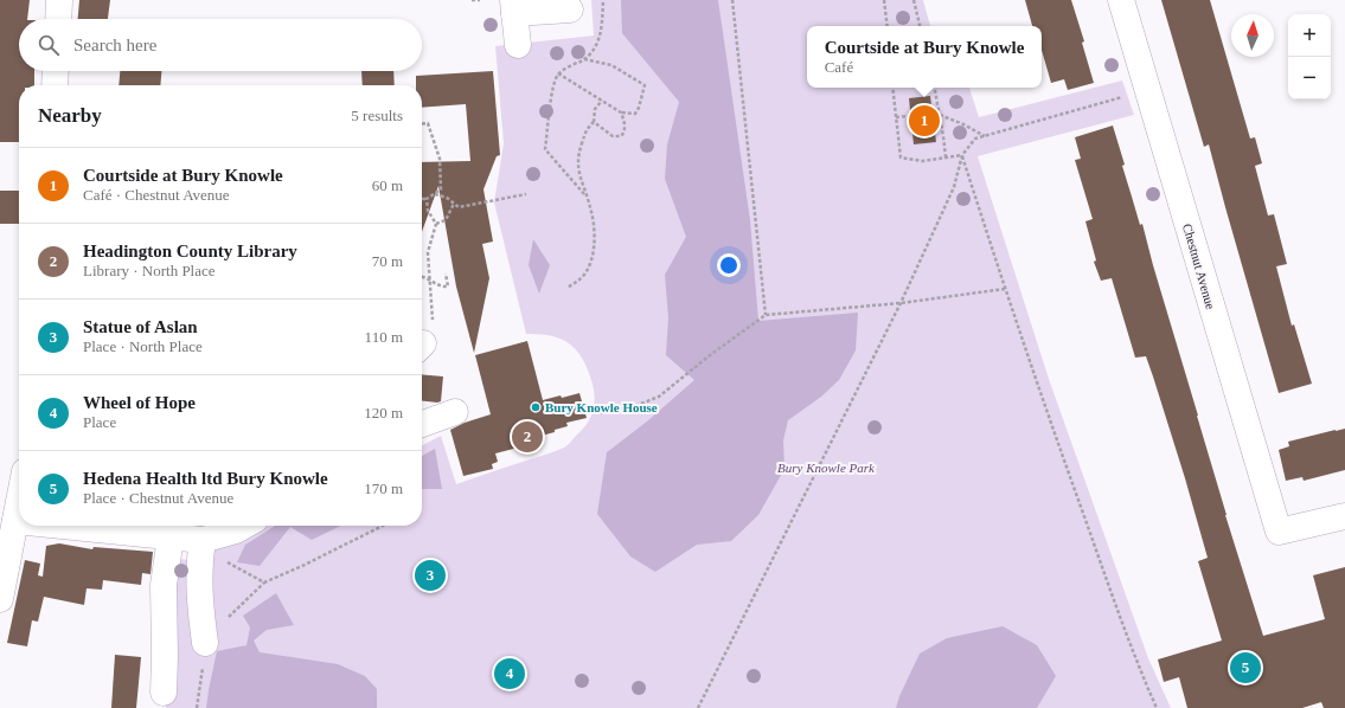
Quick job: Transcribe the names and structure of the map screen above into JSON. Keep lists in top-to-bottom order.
{
  "streets": {
    "street": ["Chestnut Avenue"]
  },
  "parks": ["Bury Knowle Park"],
  "places": ["Bury Knowle House"],
  "north": "top",
  "page": {
    "map_buttons": ["+", "−"],
    "search": "Search here",
    "popup": ["Courtside at Bury Knowle", "Café"],
    "heading": ["Nearby", "5 results"],
    "pins": [
      "1",
      "2",
      "3",
      "5",
      "4"
    ],
    "list": [
      {
        "mark": "1",
        "name": "Courtside at Bury Knowle",
        "note": "Café · Chestnut Avenue",
        "value": "60 m"
      },
      {
        "mark": "2",
        "name": "Headington County Library",
        "note": "Library · North Place",
        "value": "70 m"
      },
      {
        "mark": "3",
        "name": "Statue of Aslan",
        "note": "Place · North Place",
        "value": "110 m"
      },
      {
        "mark": "4",
        "name": "Wheel of Hope",
        "note": "Place",
        "value": "120 m"
      },
      {
        "mark": "5",
        "name": "Hedena Health ltd Bury Knowle",
        "note": "Place · Chestnut Avenue",
        "value": "170 m"
      }
    ]
  }
}
